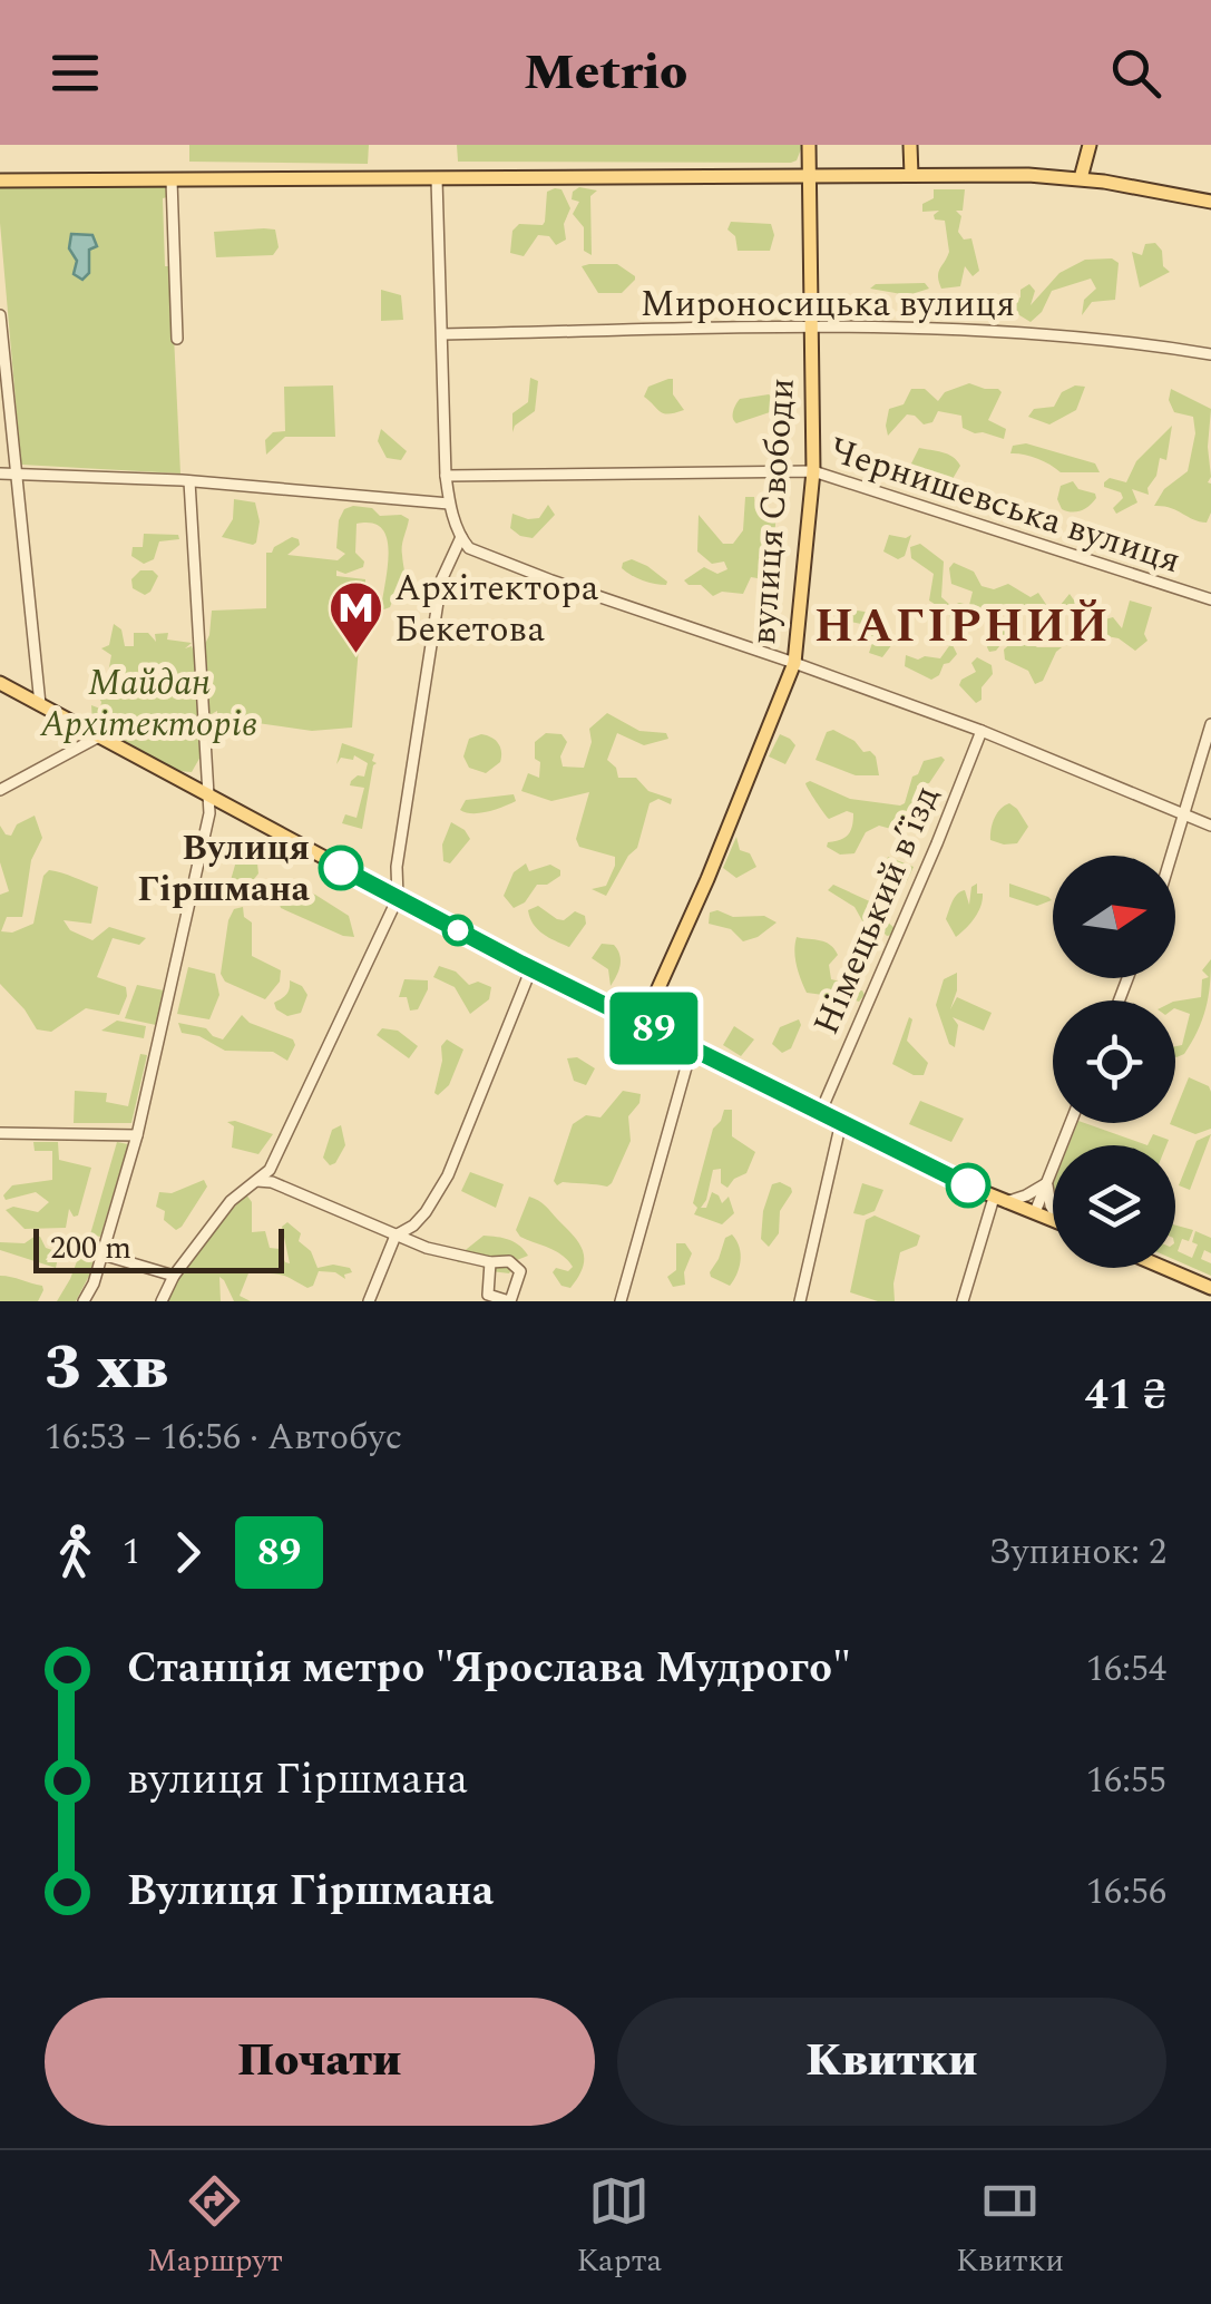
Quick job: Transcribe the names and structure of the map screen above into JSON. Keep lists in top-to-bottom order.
{
  "streets": {
    "main road": ["вулиця Свободи"],
    "street": ["Мироносицька вулиця", "Чернишевська вулиця", "Німецький в’їзд"]
  },
  "crossings": [
    ["Мироносицька вулиця", "вулиця Свободи"],
    ["Чернишевська вулиця", "вулиця Свободи"]
  ],
  "districts": ["НАГІРНИЙ"],
  "parks": ["Майдан Архітекторів"],
  "places": {
    "metro station": ["Архітектора Бекетова"],
    "other": ["Вулиця Гіршмана"]
  },
  "lines": ["bus line 89"],
  "scale_bar": "200 m",
  "north": "right",
  "page": {
    "header": "Metrio",
    "on_map": "89",
    "scale": "200 m",
    "heading": ["3 хв", "16:53 – 16:56 · Автобус", "41 ₴"],
    "legs": ["1", "89", "Зупинок: 2"],
    "list": [
      {
        "name": "Станція метро \"Ярослава Мудрого\"",
        "value": "16:54"
      },
      {
        "name": "вулиця Гіршмана",
        "value": "16:55"
      },
      {
        "name": "Вулиця Гіршмана",
        "value": "16:56"
      }
    ],
    "buttons": ["Почати", "Квитки"],
    "tabs": ["Маршрут", "Карта", "Квитки"]
  }
}
